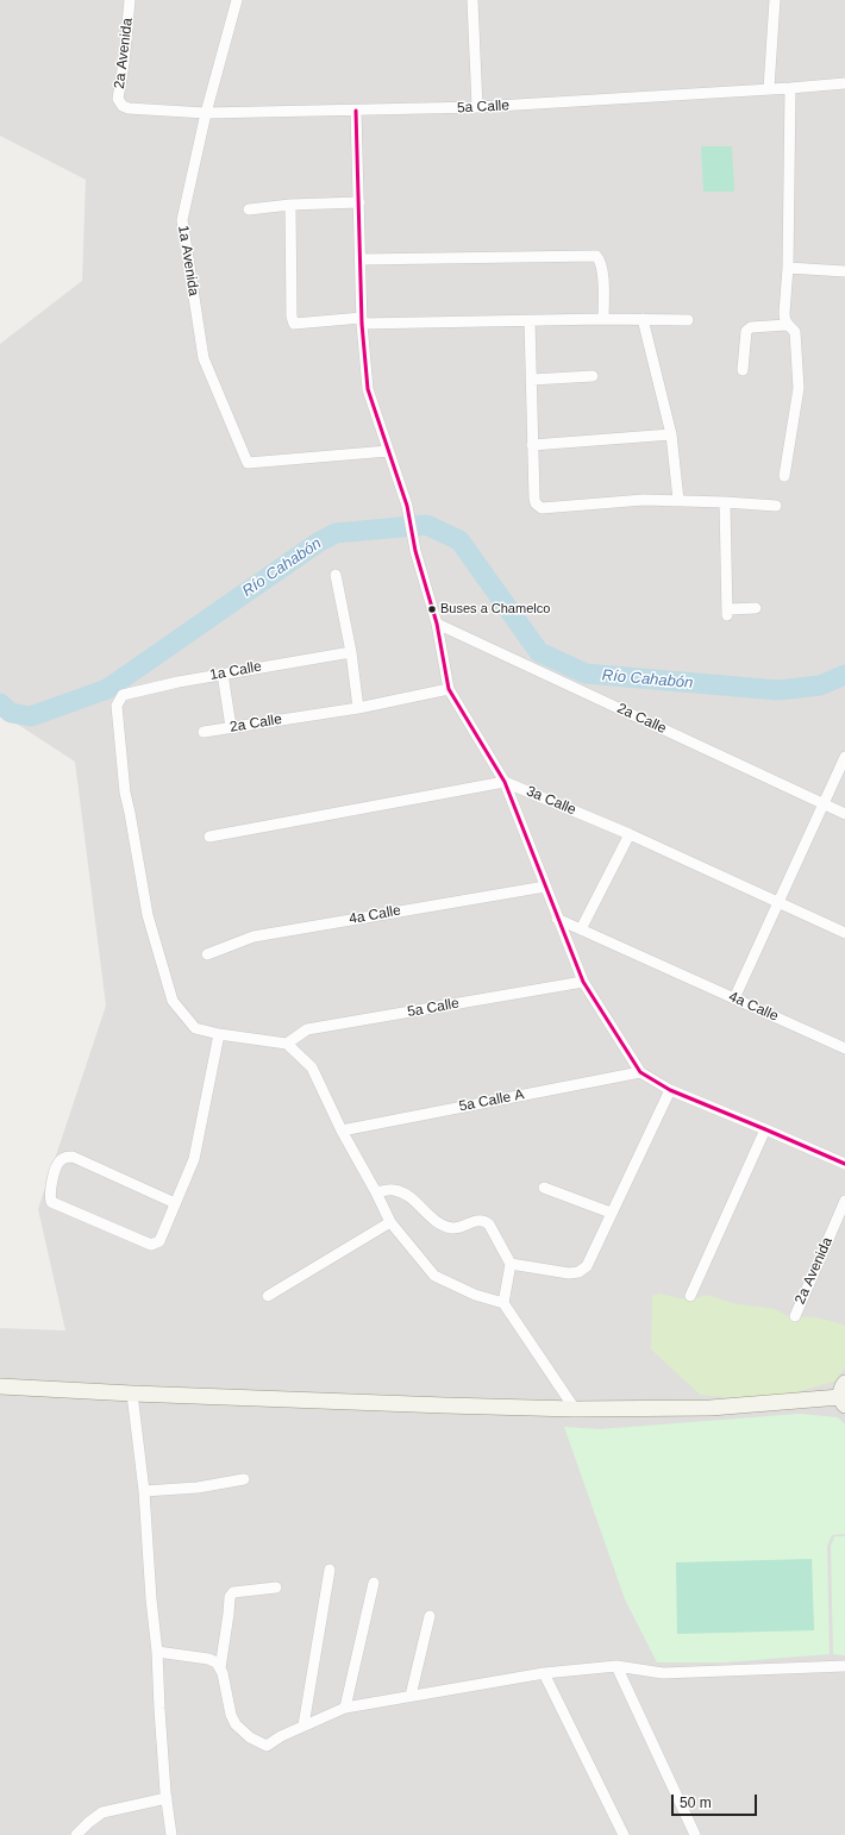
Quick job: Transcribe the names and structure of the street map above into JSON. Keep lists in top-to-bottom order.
{
  "streets": {
    "street": [
      "2a Avenida",
      "5a Calle",
      "1a Avenida",
      "1a Calle",
      "2a Calle",
      "3a Calle",
      "4a Calle",
      "5a Calle A"
    ]
  },
  "crossings": [
    ["2a Avenida", "5a Calle"],
    ["5a Calle", "1a Avenida"]
  ],
  "water": ["Río Cahabón"],
  "places": ["Buses a Chamelco"],
  "scale_bar": "50 m"
}
